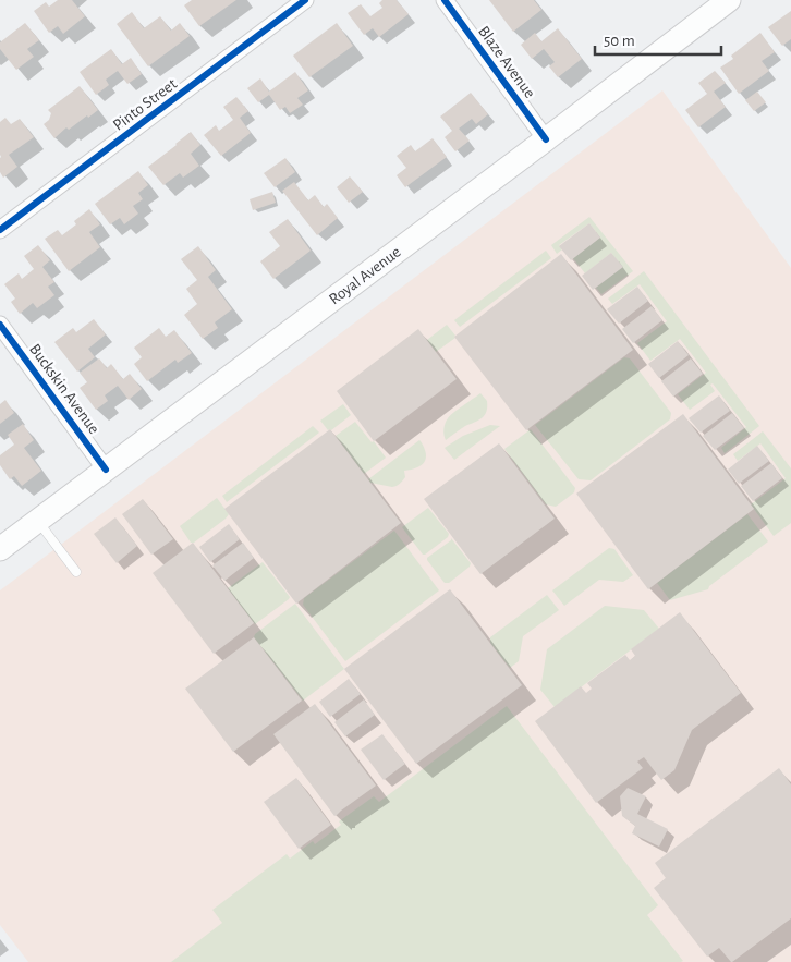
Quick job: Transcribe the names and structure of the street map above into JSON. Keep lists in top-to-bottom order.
{
  "streets": {
    "main road": ["Royal Avenue"],
    "street": ["Blaze Avenue", "Pinto Street", "Buckskin Avenue"]
  },
  "crossings": [
    ["Blaze Avenue", "Royal Avenue"],
    ["Royal Avenue", "Buckskin Avenue"]
  ],
  "scale_bar": "50 m"
}
